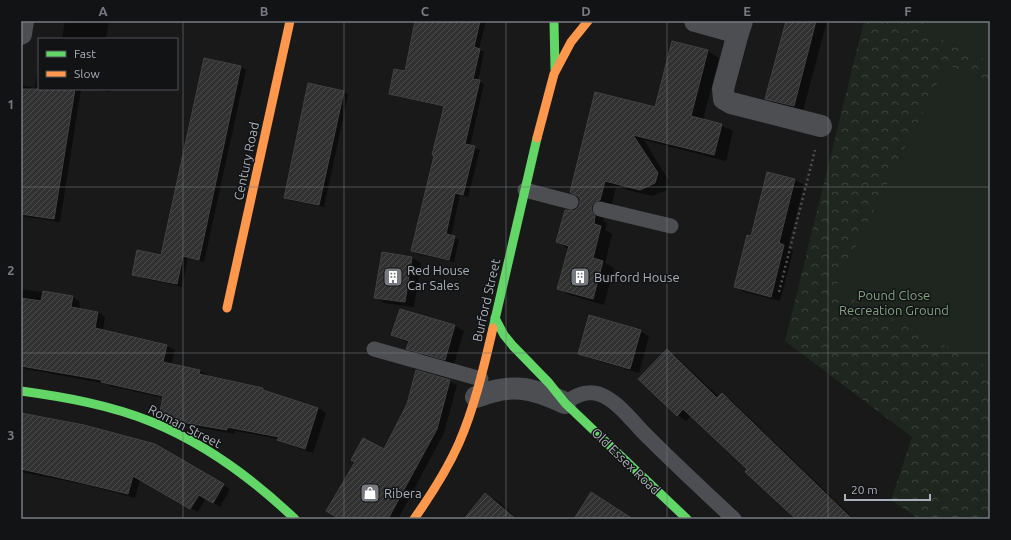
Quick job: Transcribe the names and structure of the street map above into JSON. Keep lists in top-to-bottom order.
{
  "streets": {
    "street": [
      "Century Road",
      "Burford Street",
      "Roman Street",
      "Old Essex Road"
    ]
  },
  "crossings": [
    ["Burford Street", "Old Essex Road"]
  ],
  "parks": ["Pound Close Recreation Ground"],
  "places": {
    "building": ["Red House Car Sales", "Burford House"],
    "shop": ["Ribera"]
  },
  "legend": ["Fast", "Slow"],
  "scale_bar": "20 m",
  "grid": {
    "columns": [
      "A",
      "B",
      "C",
      "D",
      "E",
      "F"
    ],
    "rows": ["1", "2", "3"]
  }
}
